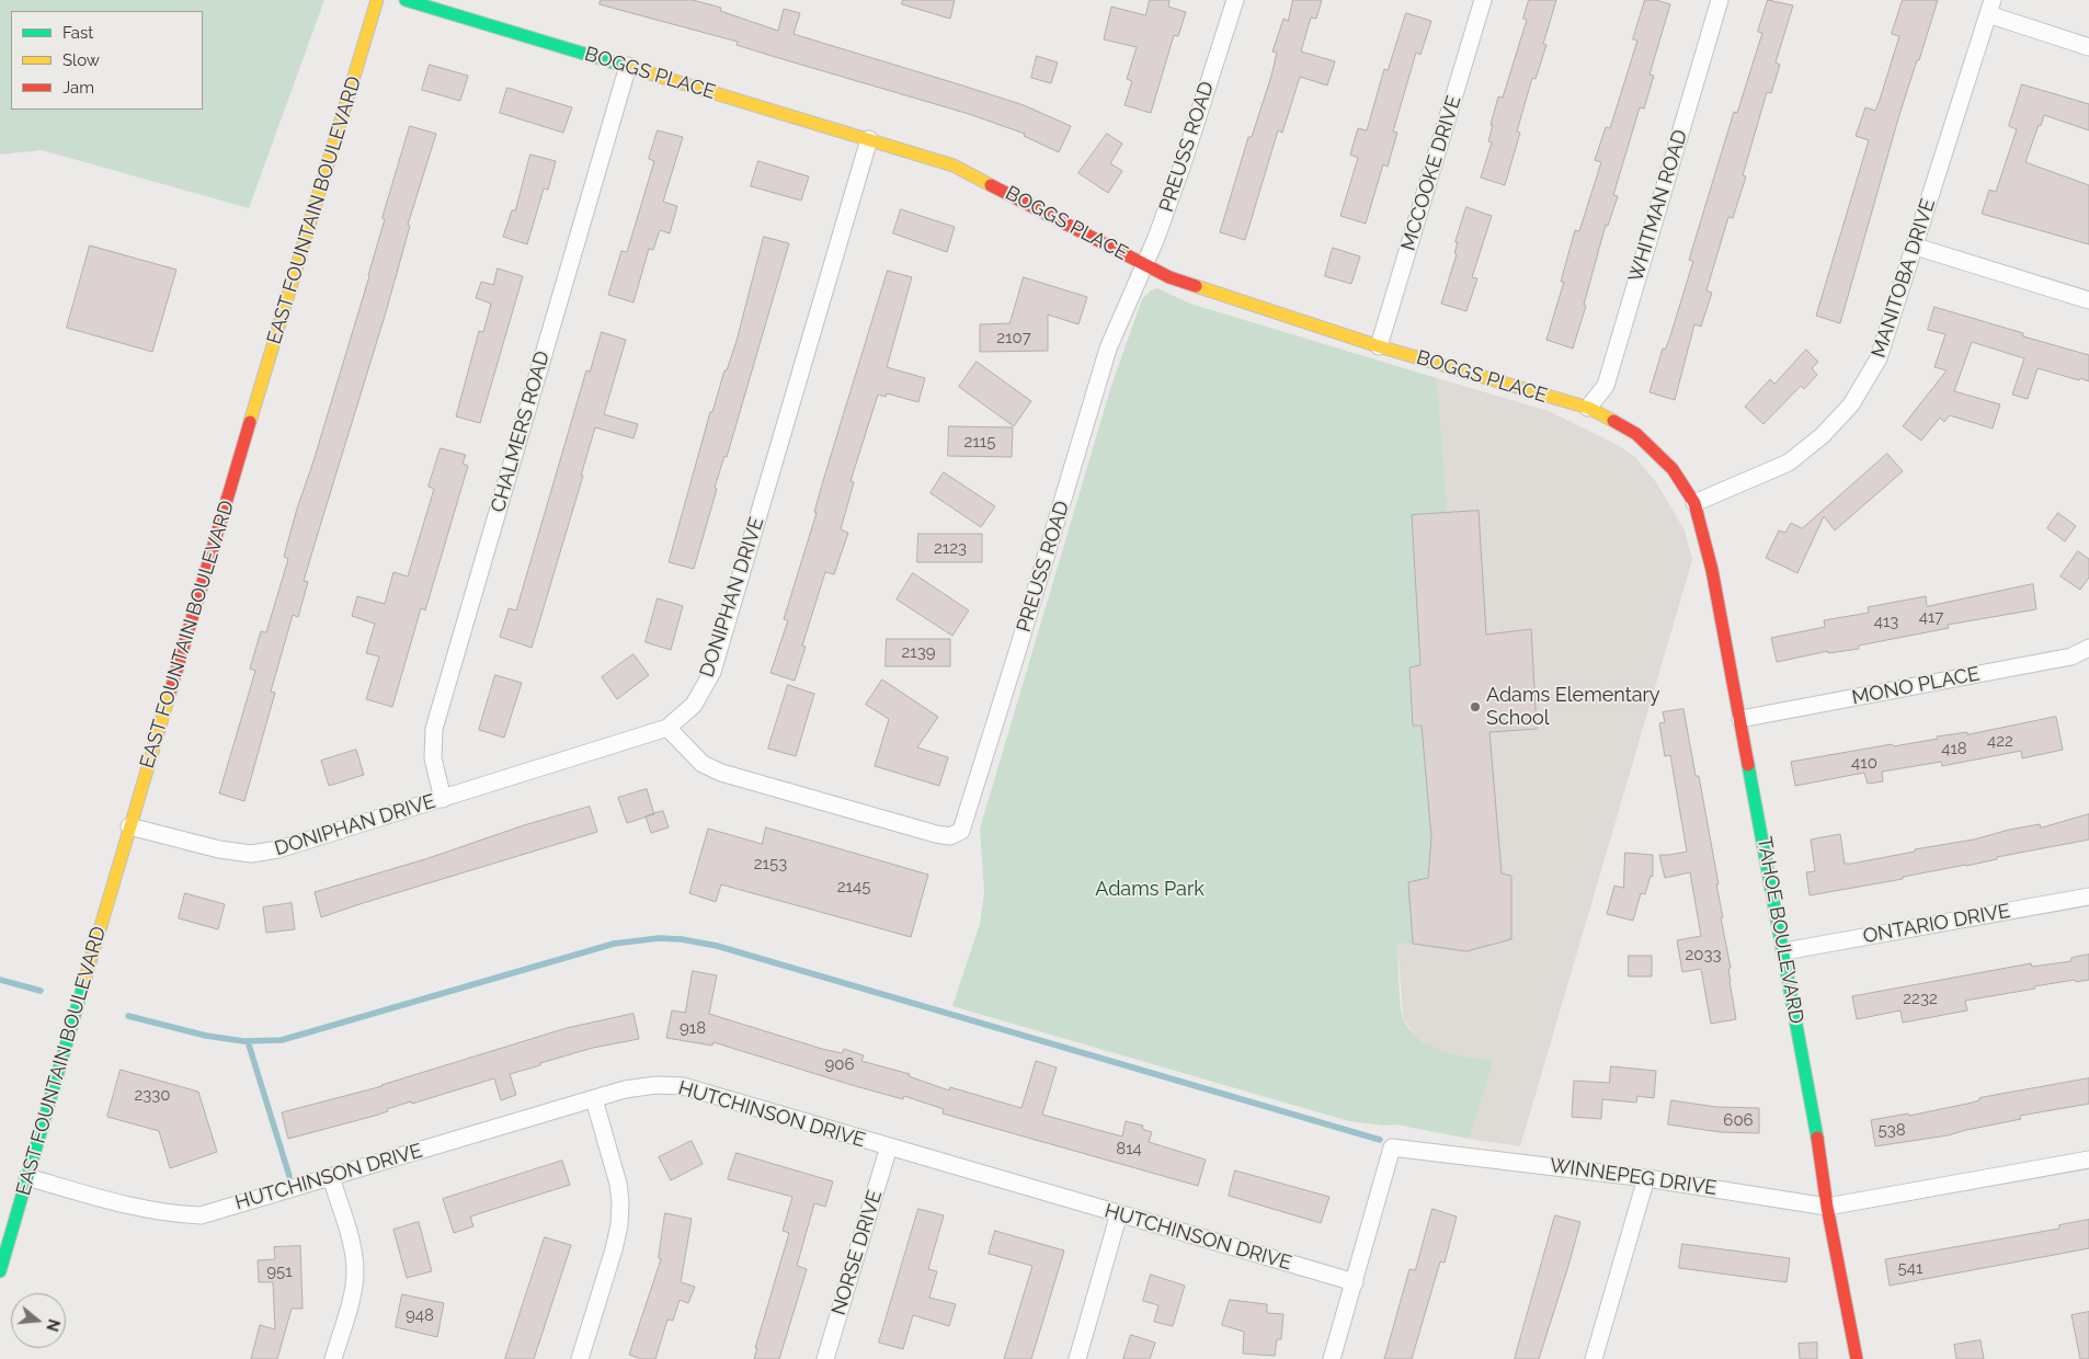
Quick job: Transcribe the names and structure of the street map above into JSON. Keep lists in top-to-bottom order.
{
  "streets": {
    "street": [
      "BOGGS PLACE",
      "PREUSS ROAD",
      "MCCOOKE DRIVE",
      "WHITMAN ROAD",
      "EAST FOUNTAIN BOULEVARD",
      "MANITOBA DRIVE",
      "CHALMERS ROAD",
      "DONIPHAN DRIVE",
      "MONO PLACE",
      "ONTARIO DRIVE",
      "TAHOE BOULEVARD",
      "HUTCHINSON DRIVE",
      "WINNEPEG DRIVE",
      "NORSE DRIVE"
    ]
  },
  "crossings": [
    ["BOGGS PLACE", "PREUSS ROAD"],
    ["BOGGS PLACE", "MCCOOKE DRIVE"],
    ["BOGGS PLACE", "WHITMAN ROAD"],
    ["BOGGS PLACE", "MANITOBA DRIVE"],
    ["BOGGS PLACE", "CHALMERS ROAD"],
    ["BOGGS PLACE", "DONIPHAN DRIVE"],
    ["BOGGS PLACE", "TAHOE BOULEVARD"],
    ["PREUSS ROAD", "DONIPHAN DRIVE"],
    ["EAST FOUNTAIN BOULEVARD", "DONIPHAN DRIVE"],
    ["EAST FOUNTAIN BOULEVARD", "HUTCHINSON DRIVE"],
    ["MANITOBA DRIVE", "TAHOE BOULEVARD"],
    ["CHALMERS ROAD", "DONIPHAN DRIVE"],
    ["MONO PLACE", "TAHOE BOULEVARD"],
    ["ONTARIO DRIVE", "TAHOE BOULEVARD"],
    ["TAHOE BOULEVARD", "WINNEPEG DRIVE"],
    ["HUTCHINSON DRIVE", "WINNEPEG DRIVE"],
    ["HUTCHINSON DRIVE", "NORSE DRIVE"]
  ],
  "parks": ["Adams Park"],
  "places": ["Adams Elementary School"],
  "house_numbers": [
    "2107",
    "2115",
    "2123",
    "417",
    "413",
    "2139",
    "422",
    "418",
    "410",
    "2153",
    "2145",
    "2033",
    "2232",
    "918",
    "906",
    "2330",
    "606",
    "538",
    "814",
    "541",
    "951",
    "948"
  ],
  "legend": ["Fast", "Slow", "Jam"],
  "north": "right"
}
